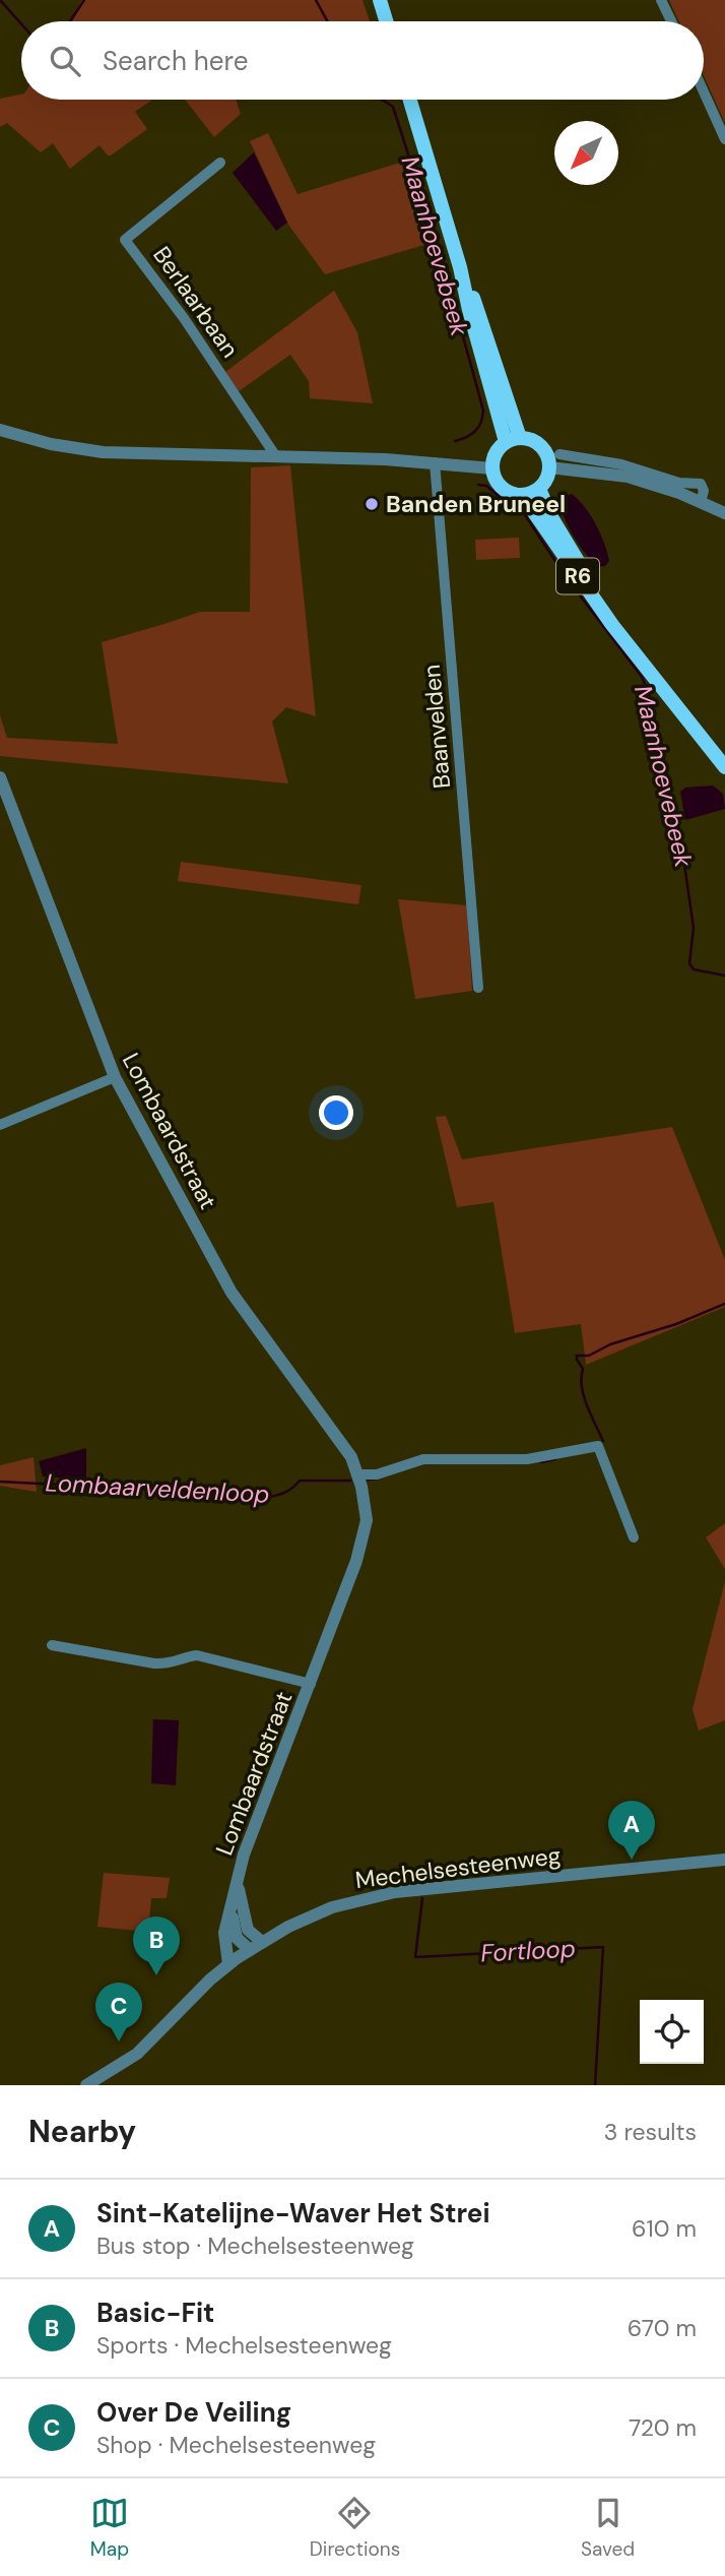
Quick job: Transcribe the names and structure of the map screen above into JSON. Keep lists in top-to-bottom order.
{
  "streets": {
    "main road": ["R6"],
    "street": [
      "Berlaarbaan",
      "Baanvelden",
      "Lombaardstraat",
      "Mechelsesteenweg"
    ]
  },
  "crossings": [
    ["Lombaardstraat", "Mechelsesteenweg"]
  ],
  "water": ["Maanhoevebeek", "Lombaarveldenloop", "Fortloop"],
  "places": ["Banden Bruneel"],
  "north": "bottom left",
  "page": {
    "search": "Search here",
    "pins": ["A", "B", "C"],
    "heading": ["Nearby", "3 results"],
    "list": [
      {
        "mark": "A",
        "name": "Sint-Katelijne-Waver Het Strei",
        "note": "Bus stop · Mechelsesteenweg",
        "value": "610 m"
      },
      {
        "mark": "B",
        "name": "Basic-Fit",
        "note": "Sports · Mechelsesteenweg",
        "value": "670 m"
      },
      {
        "mark": "C",
        "name": "Over De Veiling",
        "note": "Shop · Mechelsesteenweg",
        "value": "720 m"
      }
    ],
    "nav": ["Map", "Directions", "Saved"]
  }
}
